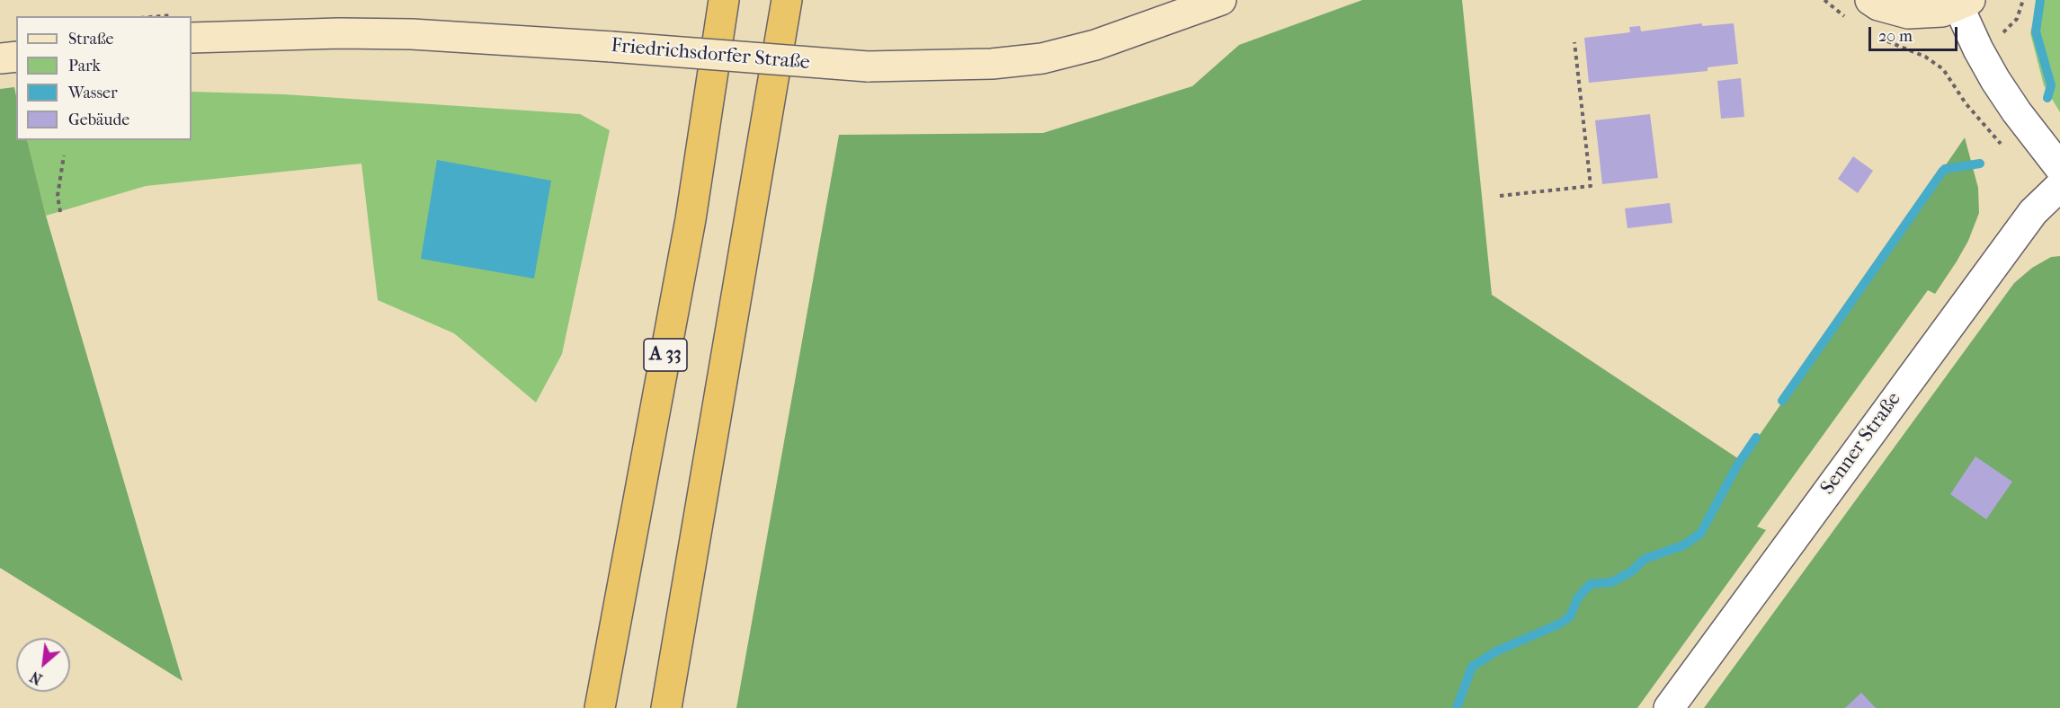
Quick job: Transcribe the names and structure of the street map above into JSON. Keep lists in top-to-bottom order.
{
  "streets": {
    "highway": ["A 33"],
    "main road": ["Friedrichsdorfer Straße"],
    "street": ["Senner Straße"]
  },
  "legend": [
    "Straße",
    "Park",
    "Wasser",
    "Gebäude"
  ],
  "scale_bar": "20 m",
  "north": "bottom left"
}
